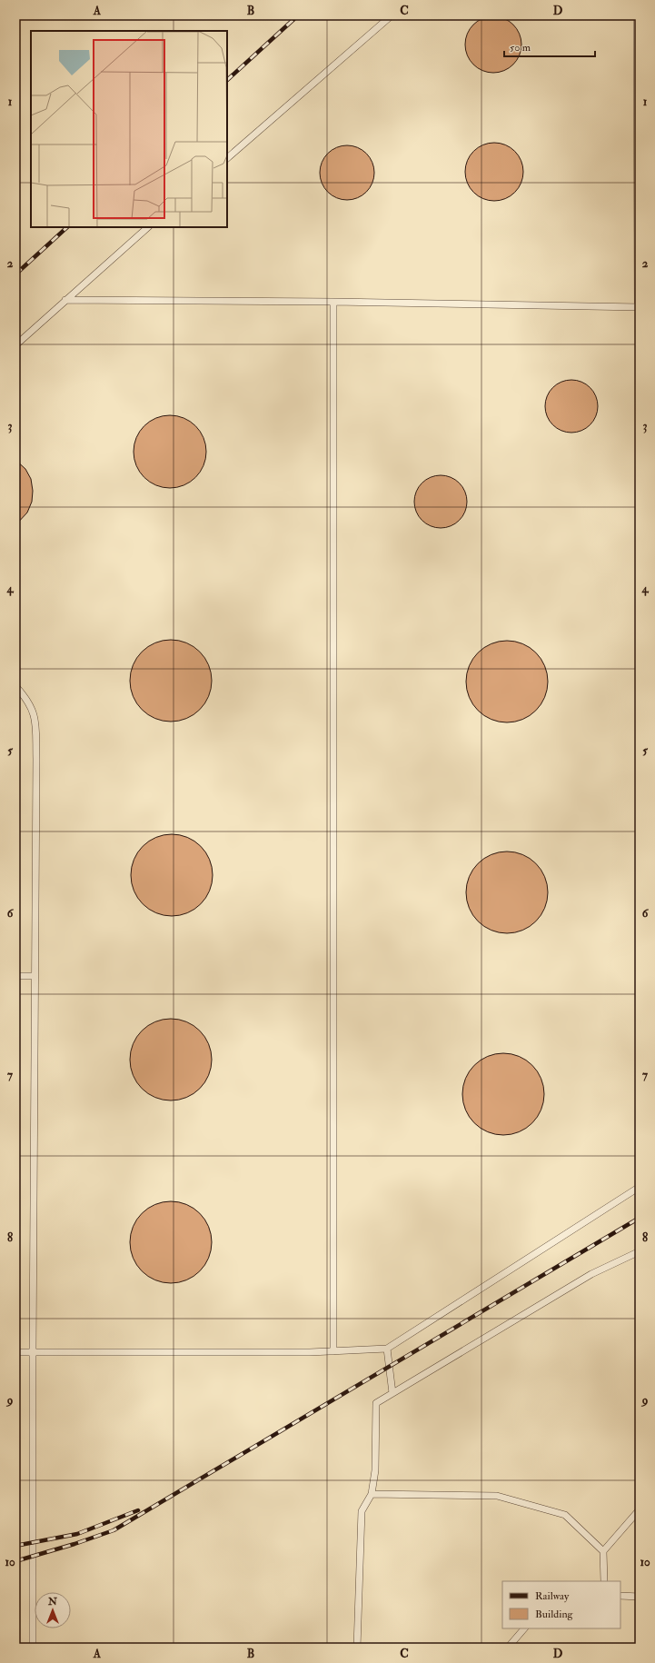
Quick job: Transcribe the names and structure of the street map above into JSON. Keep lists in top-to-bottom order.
{
  "legend": ["Railway", "Building"],
  "scale_bar": "50 m",
  "north": "top",
  "grid": {
    "columns": [
      "A",
      "B",
      "C",
      "D"
    ],
    "rows": [
      "1",
      "2",
      "3",
      "4",
      "5",
      "6",
      "7",
      "8",
      "9",
      "10"
    ]
  }
}
